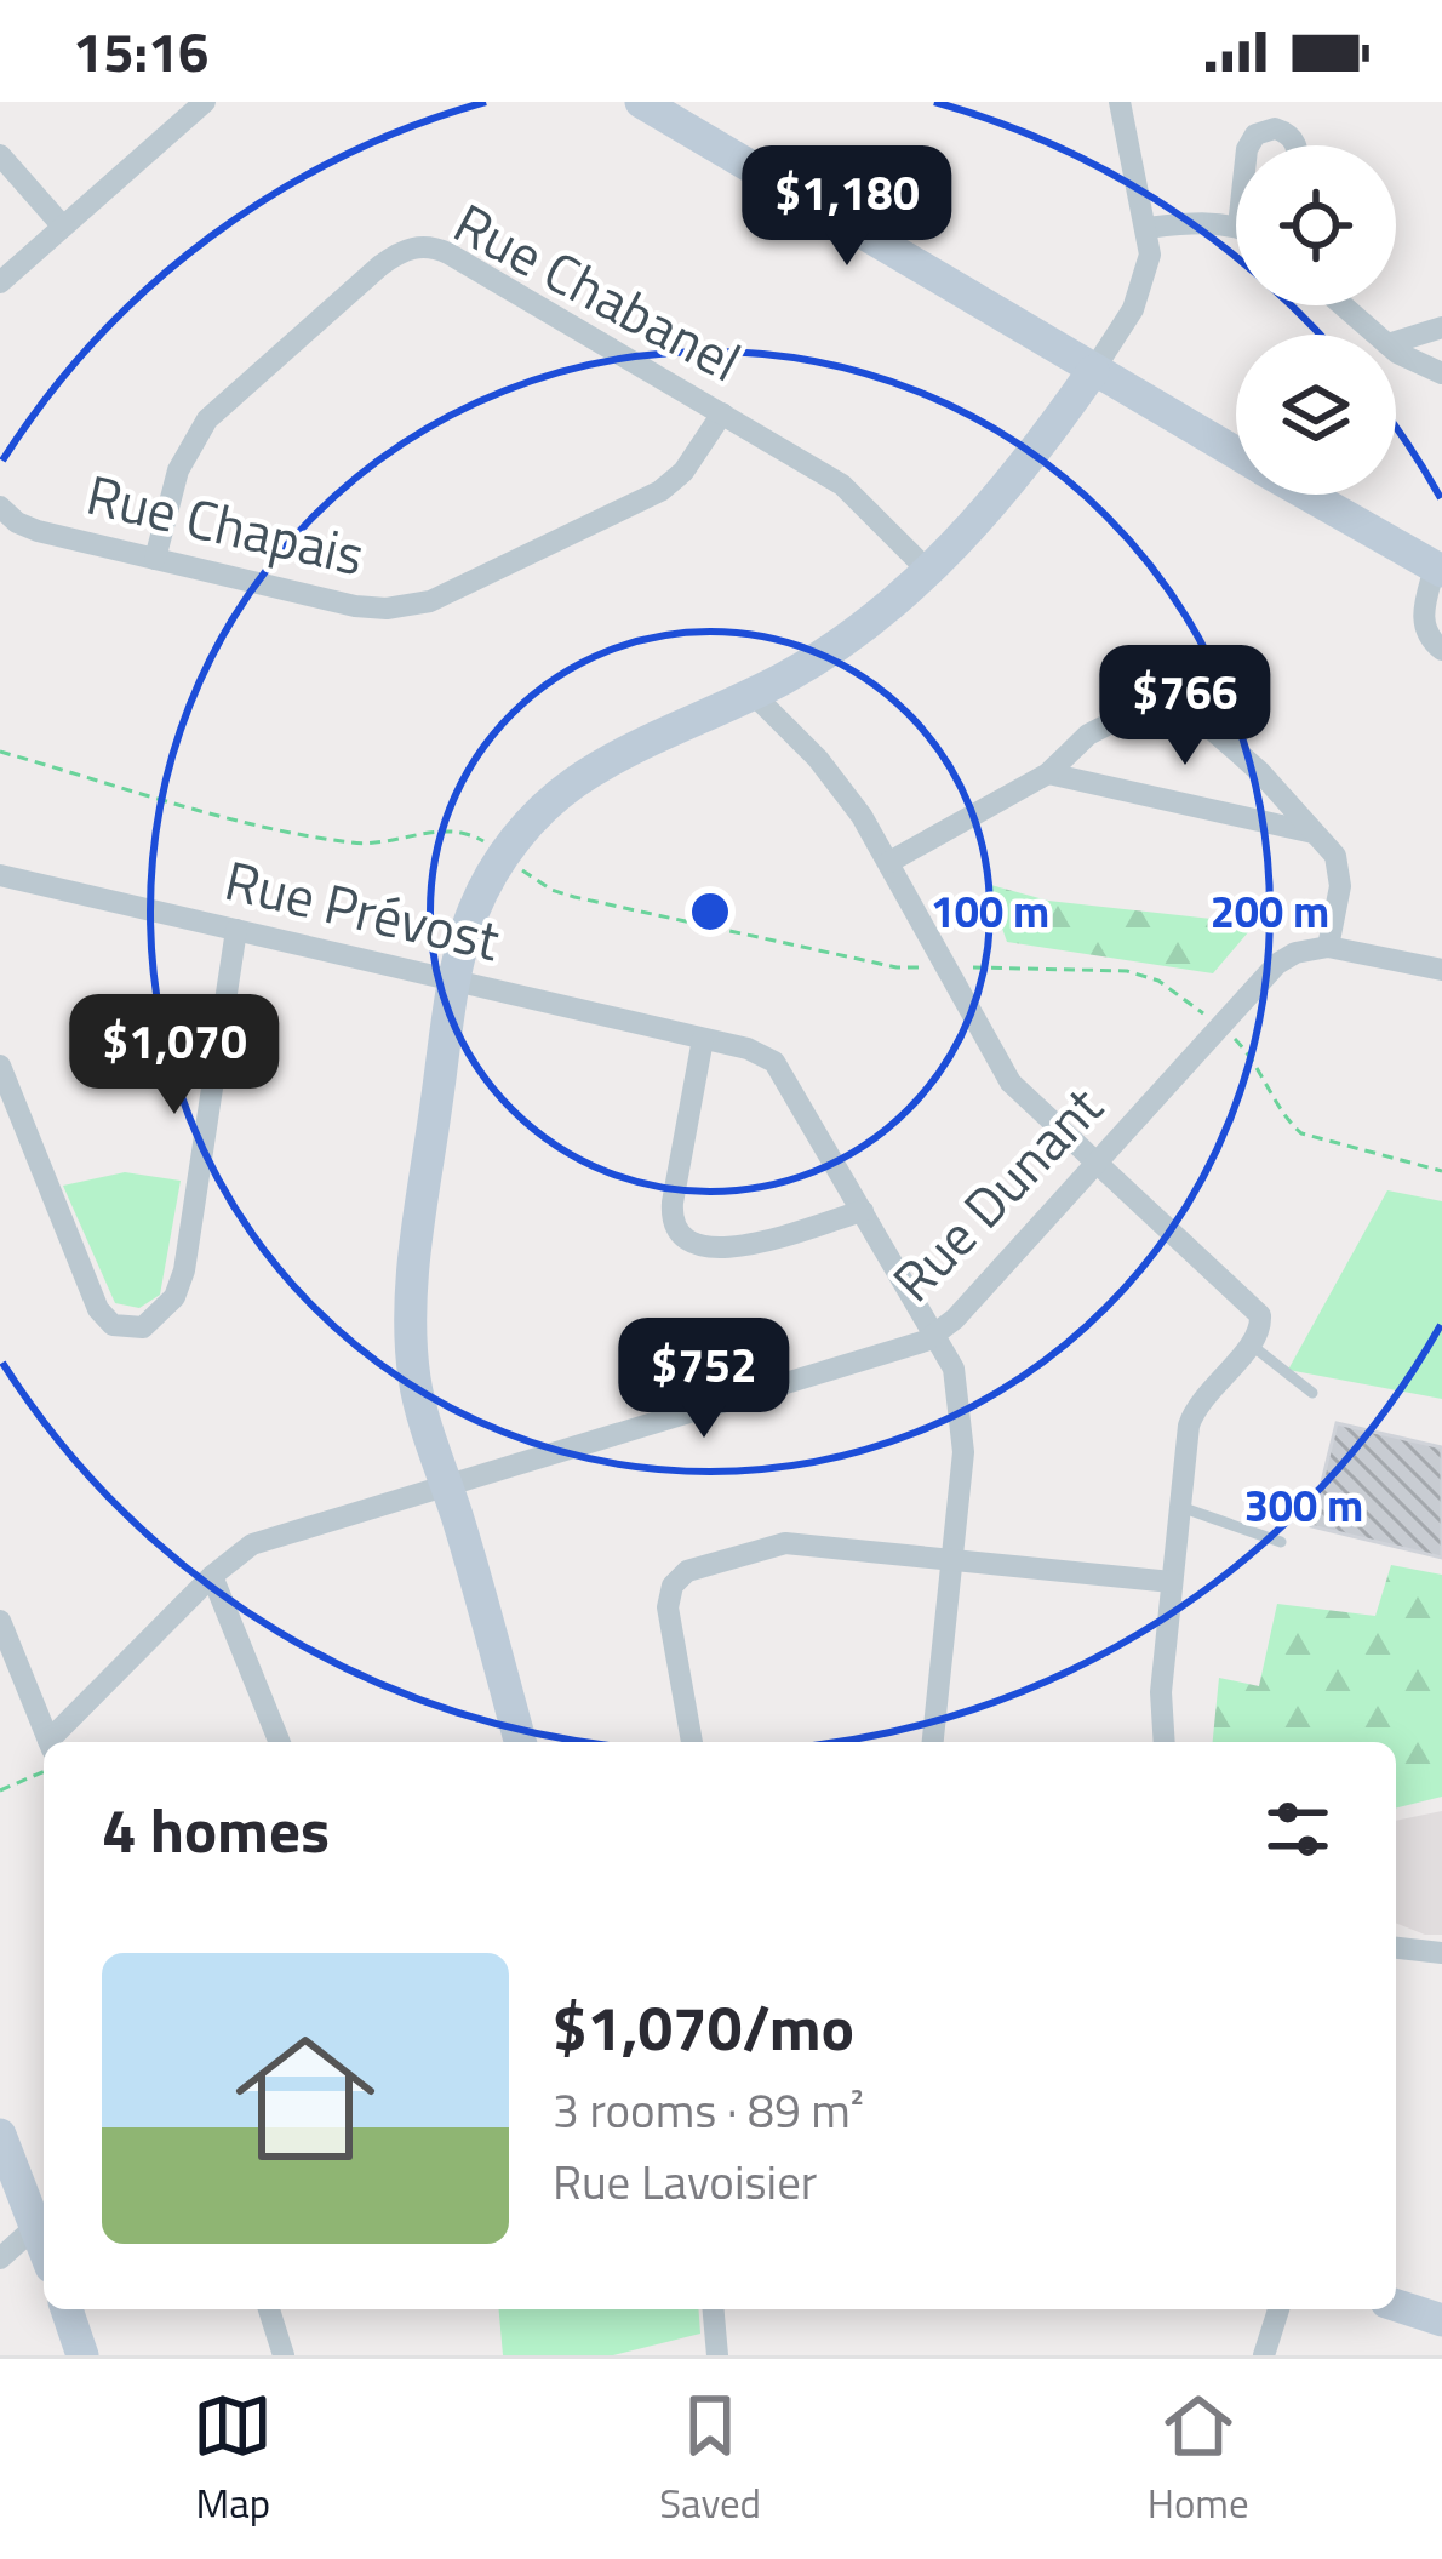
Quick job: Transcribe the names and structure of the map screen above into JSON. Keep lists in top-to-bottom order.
{
  "streets": {
    "street": [
      "Rue Chabanel",
      "Rue Chapais",
      "Rue Prévost",
      "Rue Dunant"
    ]
  },
  "crossings": [
    ["Rue Chabanel", "Rue Chapais"],
    ["Rue Prévost", "Rue Dunant"]
  ],
  "page": {
    "status": "15:16",
    "price": [
      "$1,180",
      "$766",
      "$1,070",
      "$752"
    ],
    "heading": "4 homes",
    "list": [
      {
        "name": "$1,070/mo",
        "note": "3 rooms · 89 m² · Rue Lavoisier"
      }
    ],
    "tabs": ["Map", "Saved", "Home"]
  },
  "rings": ["100 m", "200 m", "300 m"]
}
